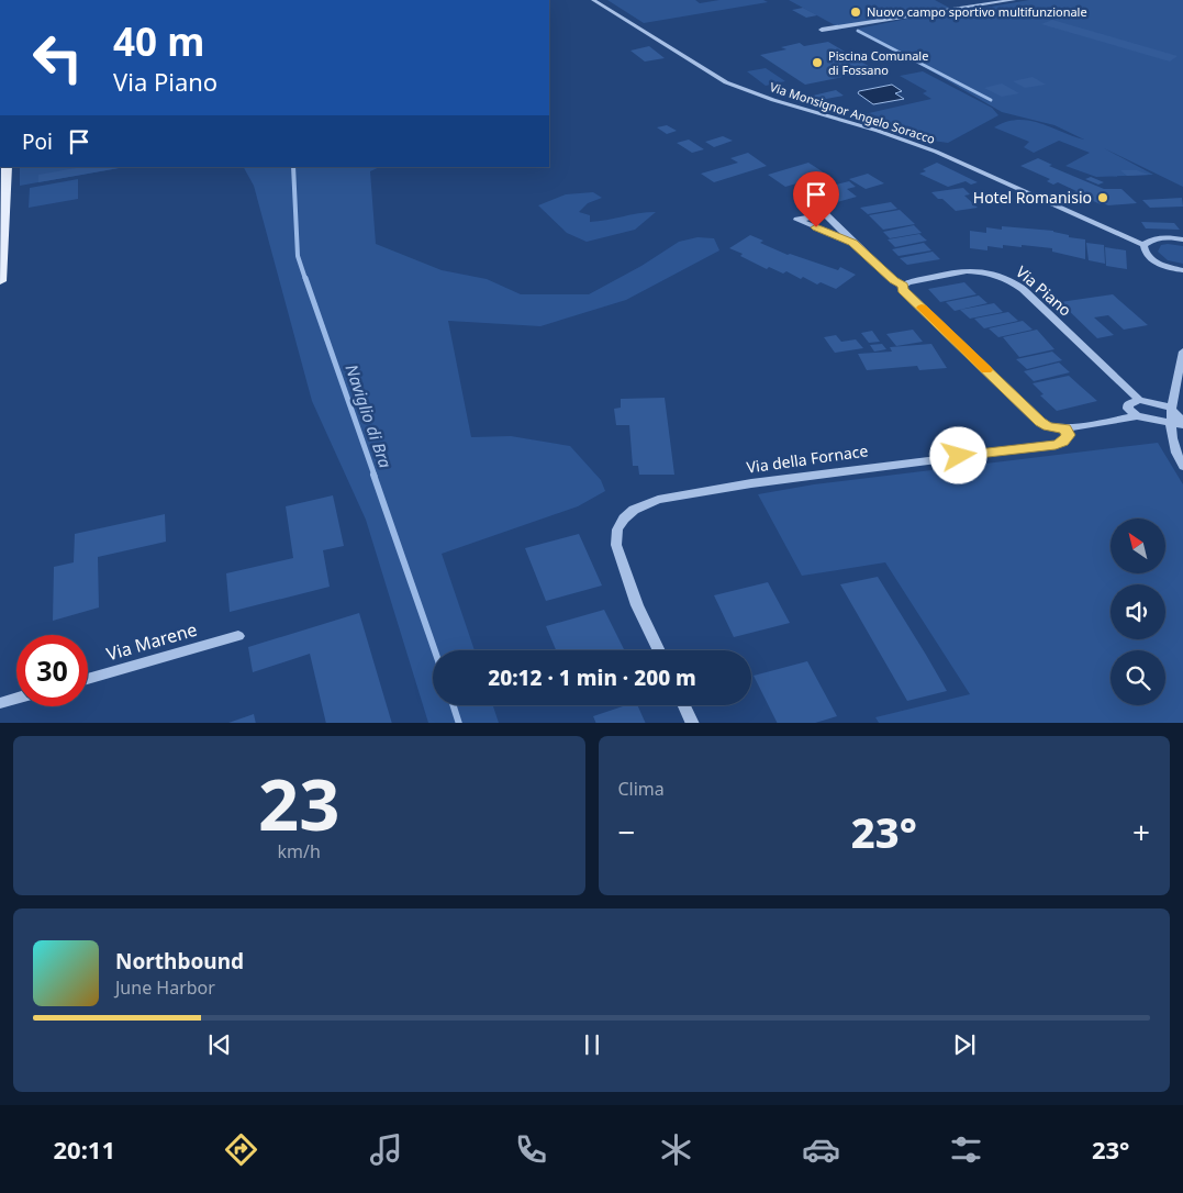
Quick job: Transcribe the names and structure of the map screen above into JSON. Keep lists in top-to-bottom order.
{
  "streets": {
    "street": [
      "Via Monsignor Angelo Soracco",
      "Via Piano",
      "Via della Fornace",
      "Via Marene"
    ]
  },
  "water": ["Naviglio di Bra"],
  "places": ["Nuovo campo sportivo multifunzionale", "Piscina Comunale di Fossano", "Hotel Romanisio"],
  "north": "top left",
  "page": {
    "turn": ["40 m", "Via Piano"],
    "then": "Poi",
    "limit": "30",
    "trip": "20:12 · 1 min · 200 m",
    "tile": [
      ["23", "km/h"],
      "Clima"
    ],
    "heat": ["−", "23°", "+"],
    "song": ["Northbound", "June Harbor"],
    "tabs": ["20:11", "23°"]
  }
}
